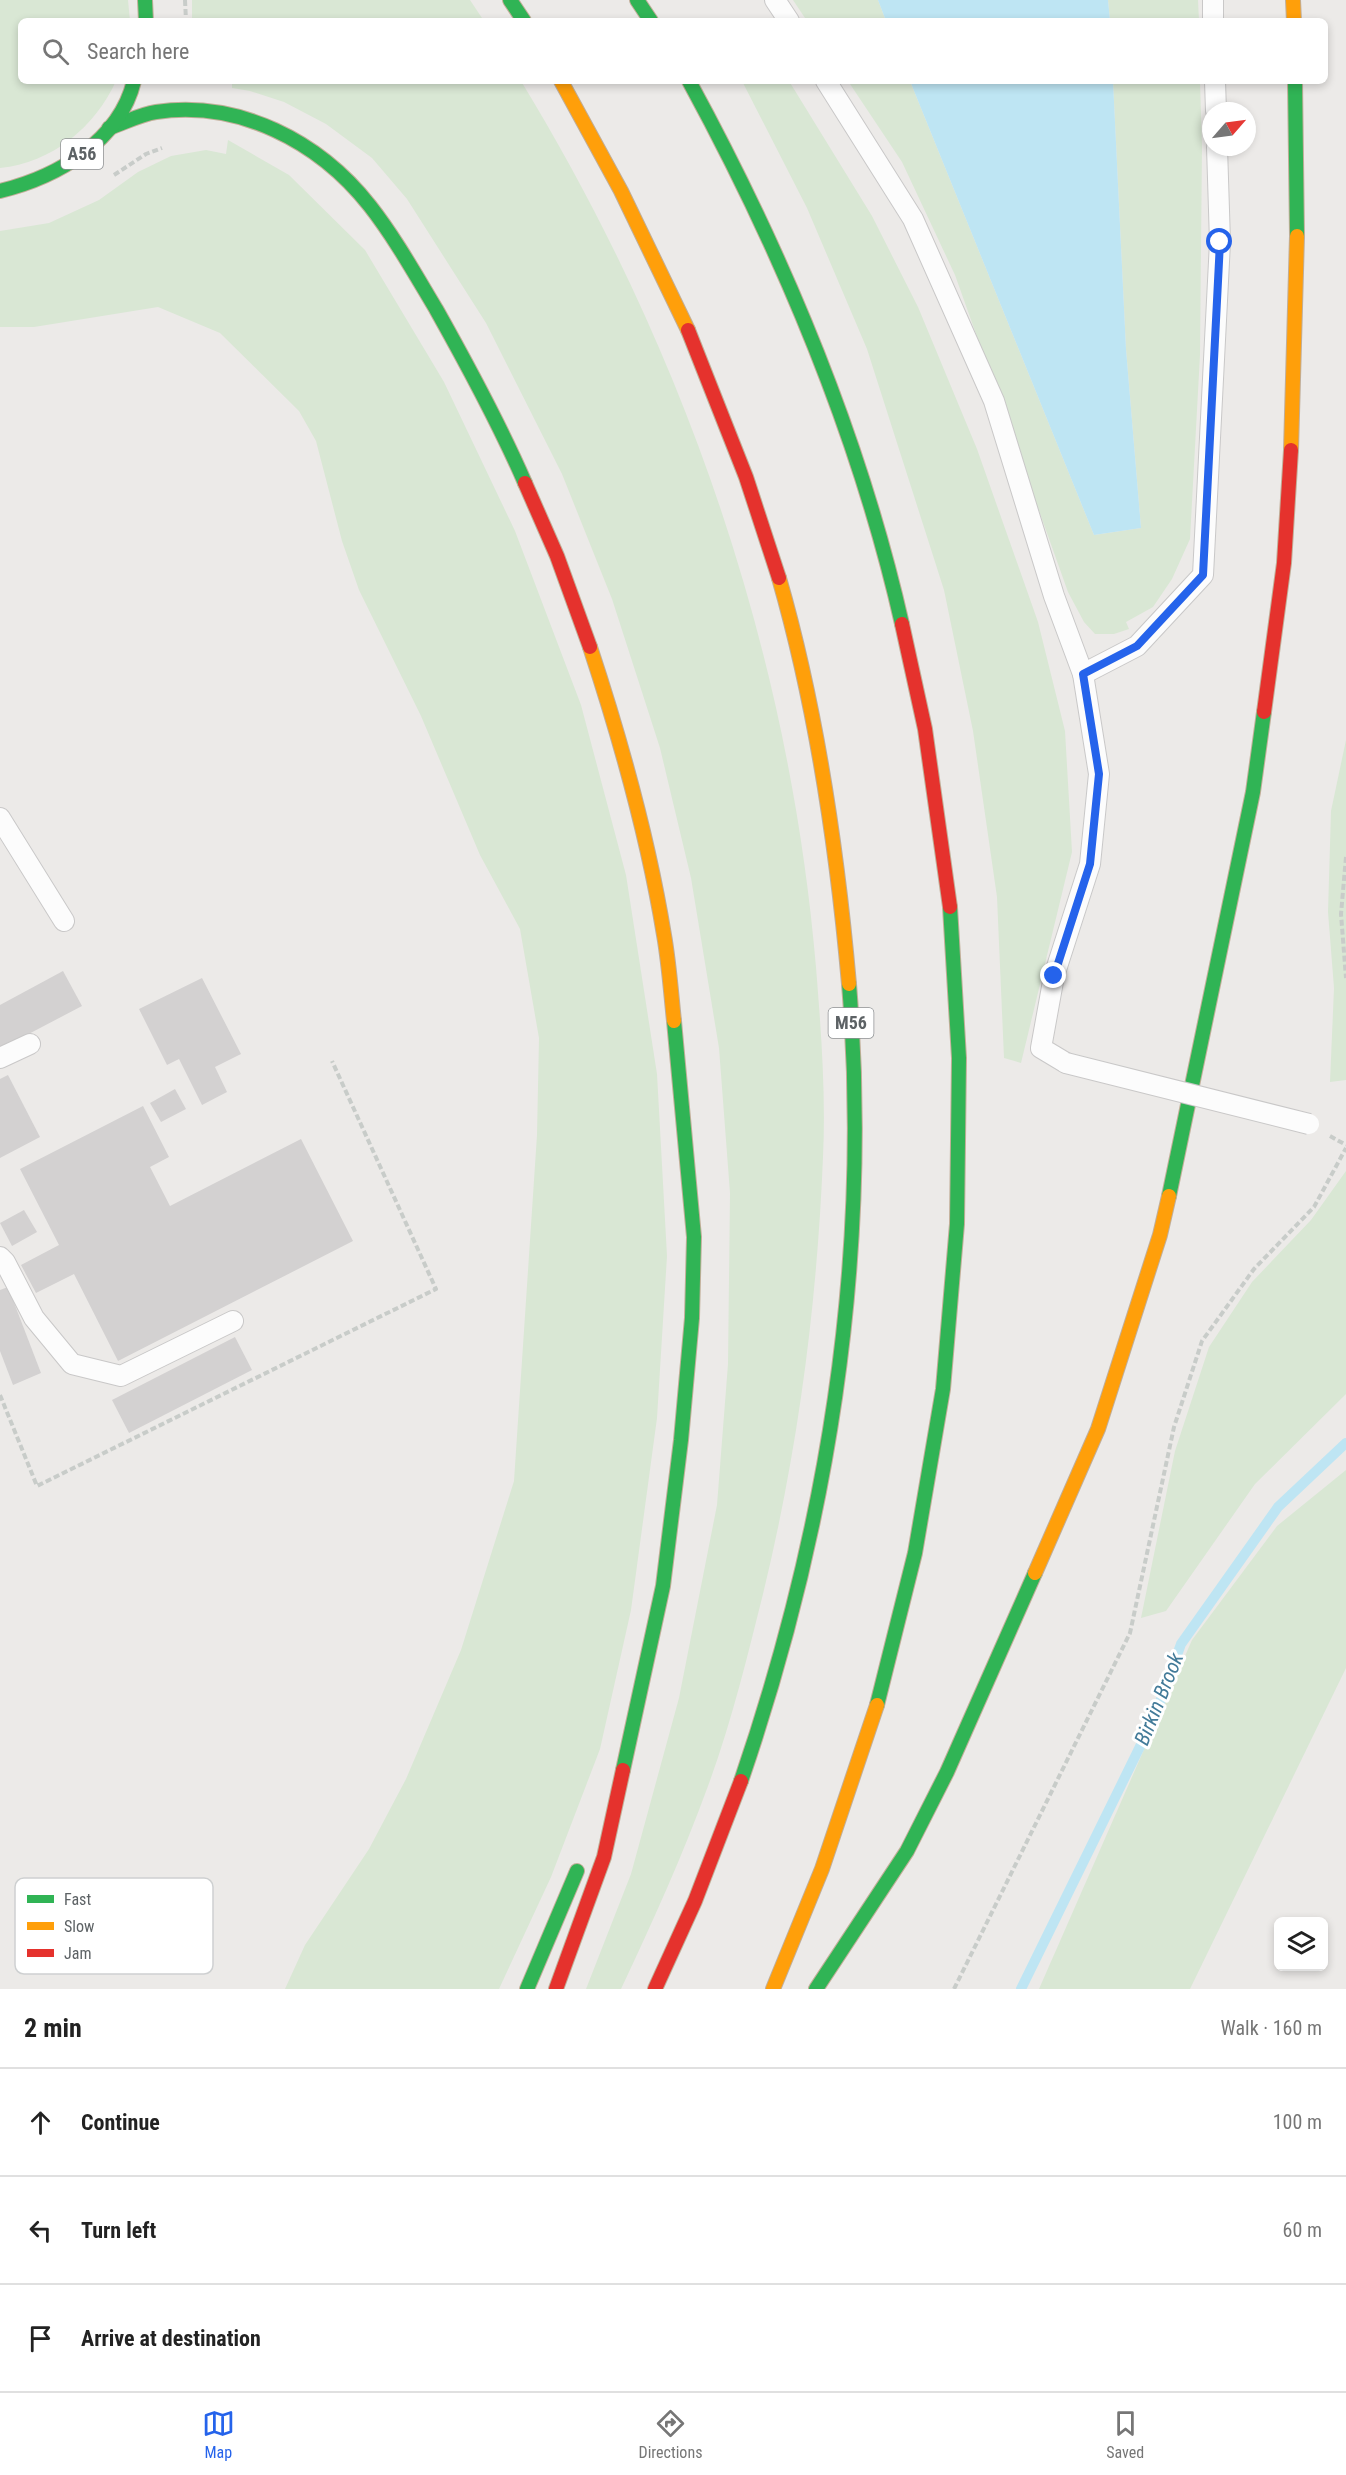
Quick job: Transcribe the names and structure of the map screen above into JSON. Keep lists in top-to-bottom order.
{
  "streets": {
    "highway": ["A56", "M56"]
  },
  "water": ["Birkin Brook"],
  "legend": ["Fast", "Slow", "Jam"],
  "north": "top right",
  "page": {
    "search": "Search here",
    "heading": ["2 min", "Walk · 160 m"],
    "list": [
      ["Continue", "100 m"],
      ["Turn left", "60 m"],
      "Arrive at destination"
    ],
    "nav": ["Map", "Directions", "Saved"]
  }
}
